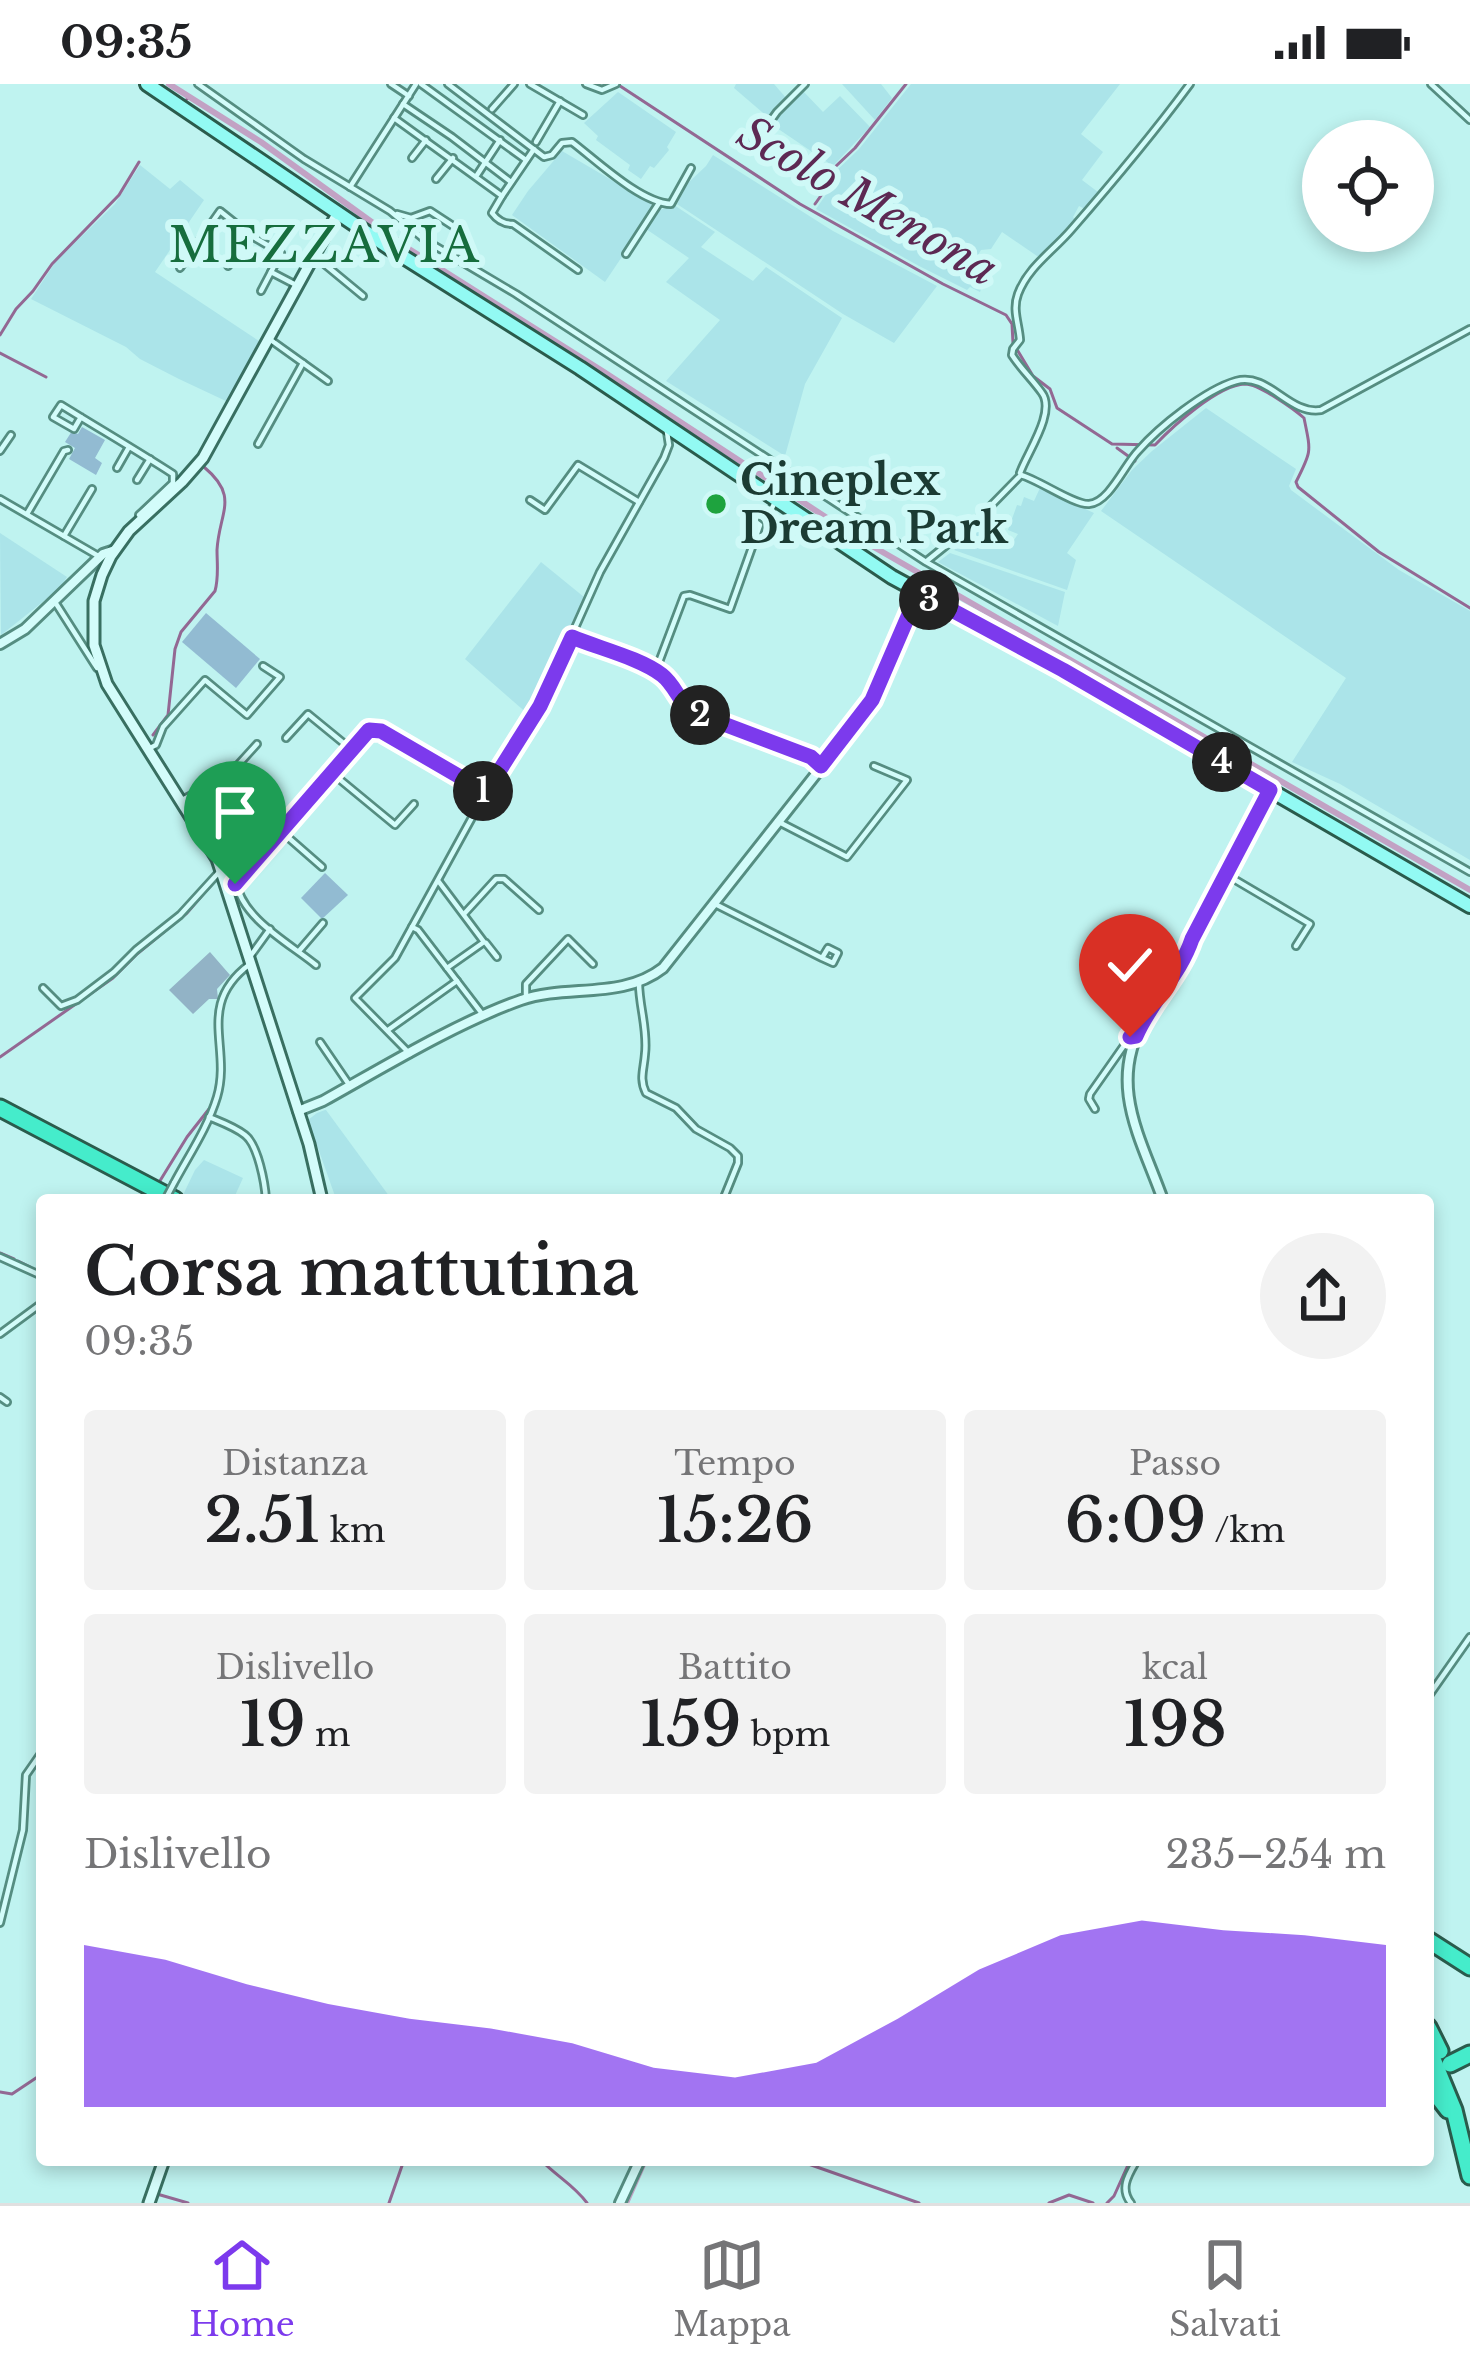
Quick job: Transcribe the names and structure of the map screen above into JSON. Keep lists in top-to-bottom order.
{
  "districts": ["MEZZAVIA"],
  "water": ["Scolo Menona"],
  "places": ["Cineplex Dream Park"],
  "page": {
    "status": "09:35",
    "pins": [
      "3",
      "2",
      "4",
      "1"
    ],
    "heading": ["Corsa mattutina", "09:35"],
    "stats": [
      ["Distanza", "2.51 km"],
      ["Tempo", "15:26"],
      ["Passo", "6:09 /km"],
      ["Dislivello", "19 m"],
      ["Battito", "159 bpm"],
      ["kcal", "198"]
    ],
    "chart": ["Dislivello", "235–254 m"],
    "tabs": ["Home", "Mappa", "Salvati"]
  }
}
